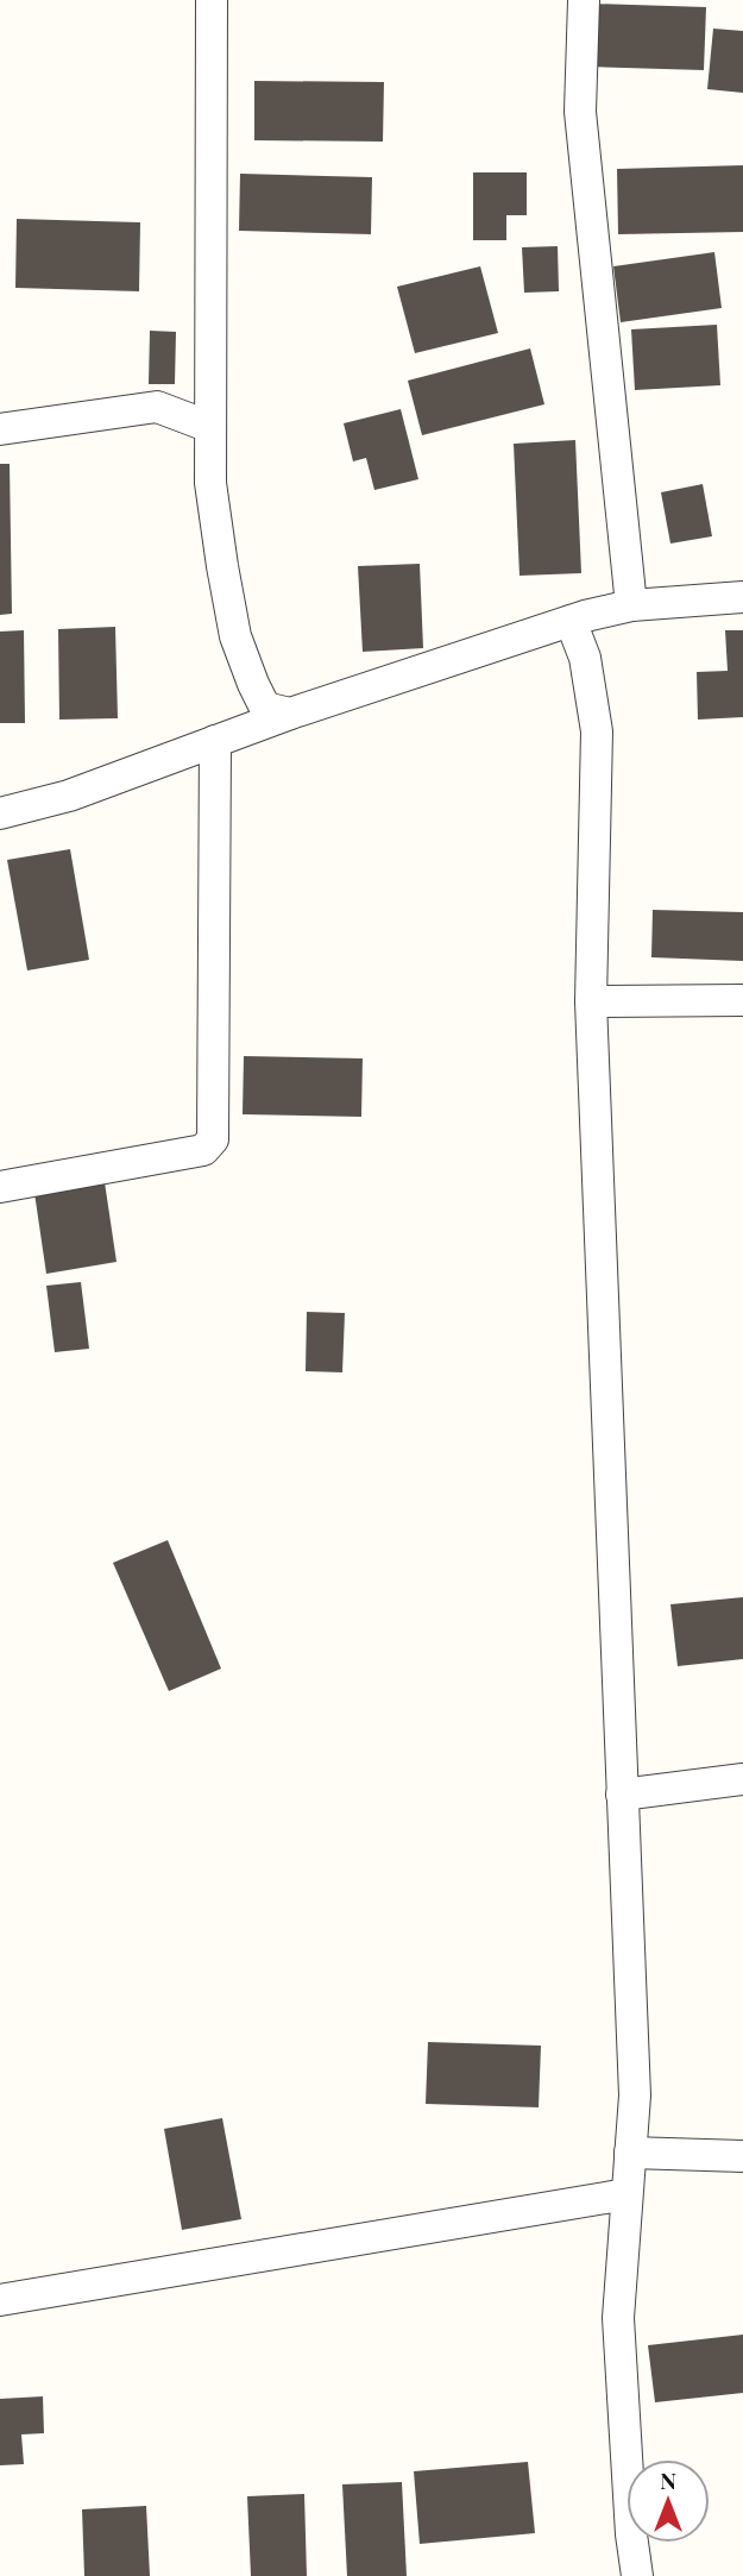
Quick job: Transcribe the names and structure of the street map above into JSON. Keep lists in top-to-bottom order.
{
  "north": "top"
}
